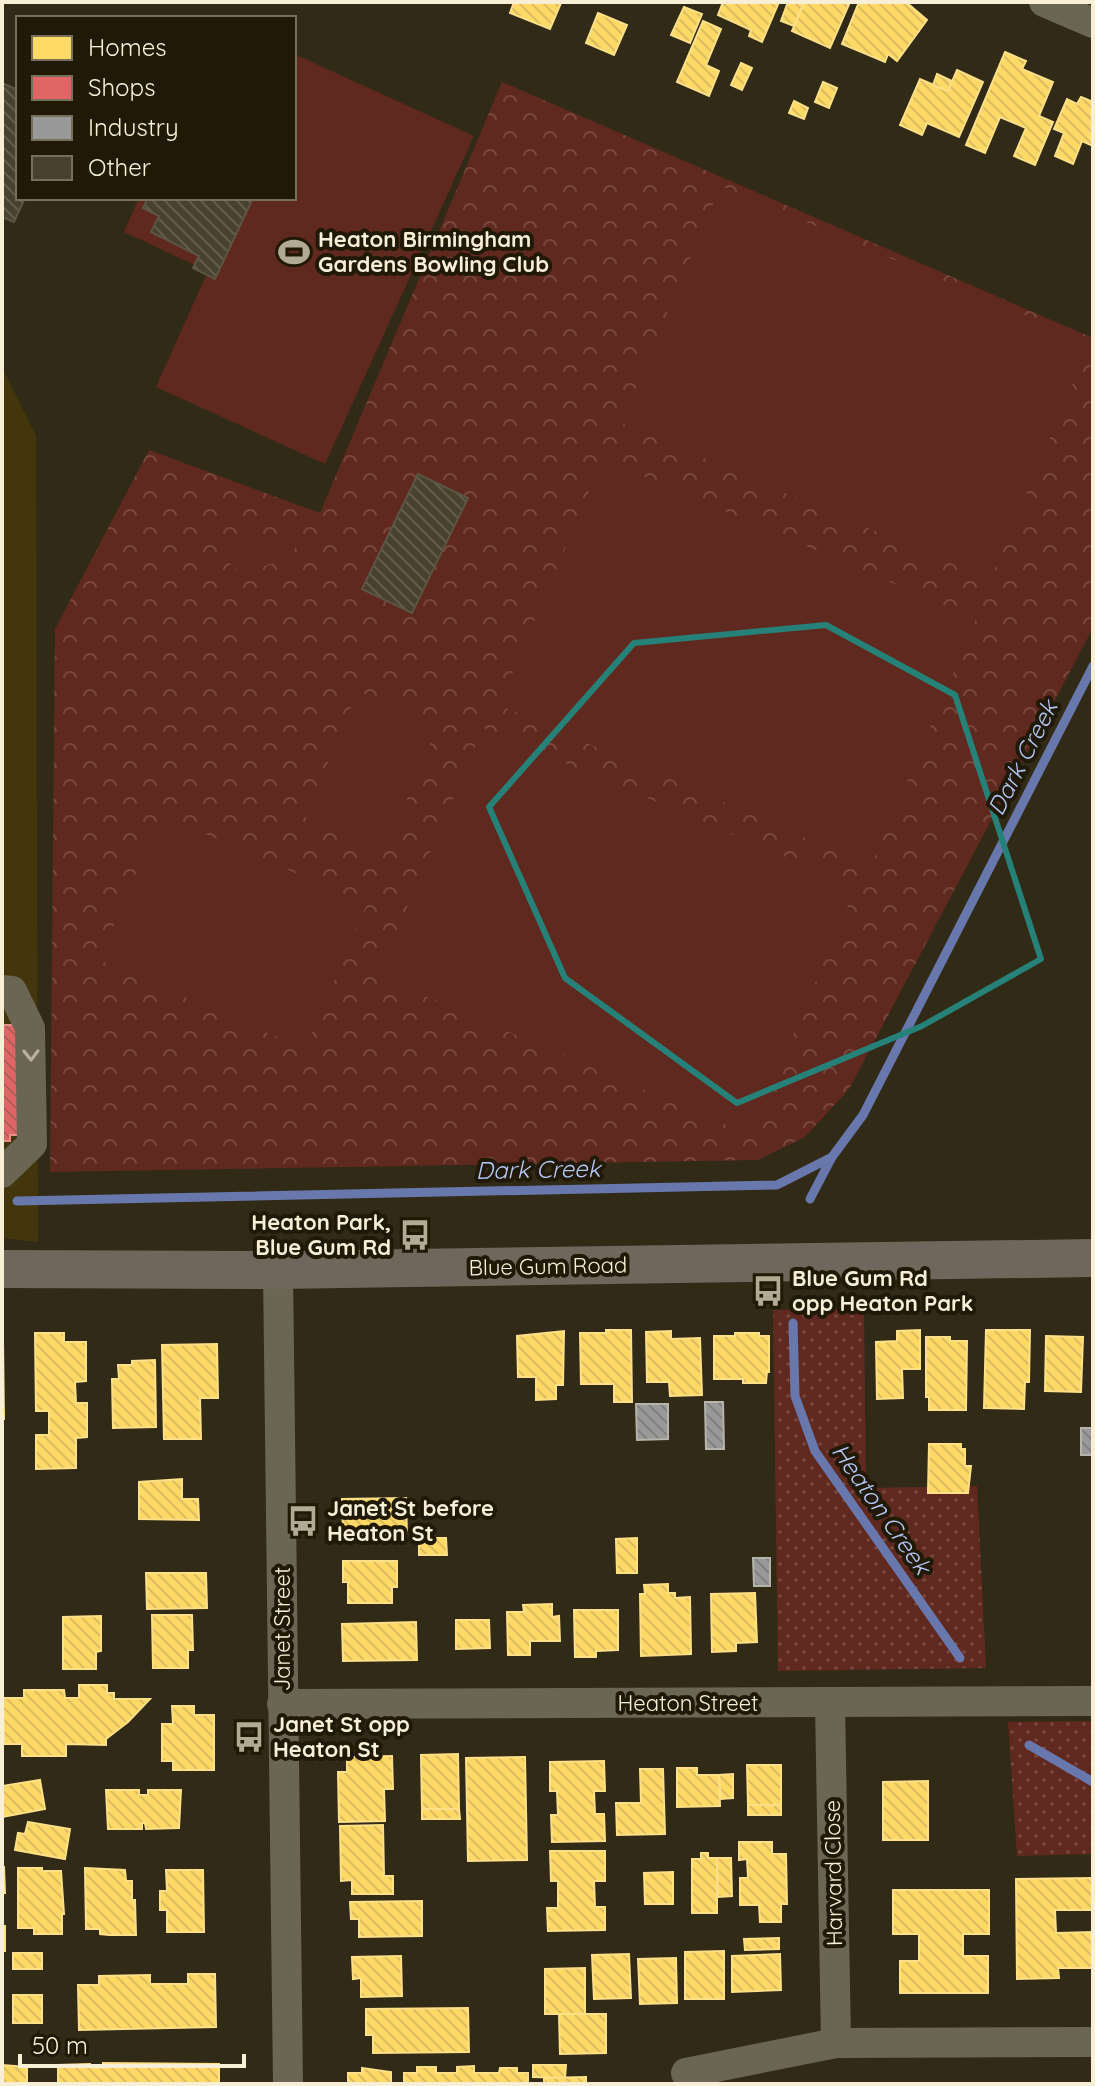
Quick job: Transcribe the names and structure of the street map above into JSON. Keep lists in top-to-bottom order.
{
  "streets": {
    "main road": ["Blue Gum Road"],
    "street": ["Janet Street", "Heaton Street", "Harvard Close"]
  },
  "crossings": [
    ["Blue Gum Road", "Janet Street"],
    ["Janet Street", "Heaton Street"],
    ["Heaton Street", "Harvard Close"]
  ],
  "water": ["Dark Creek", "Heaton Creek"],
  "places": {
    "sports": ["Heaton Birmingham Gardens Bowling Club"],
    "bus stop": [
      "Heaton Park, Blue Gum Rd",
      "Blue Gum Rd opp Heaton Park",
      "Janet St before Heaton St",
      "Janet St opp Heaton St"
    ]
  },
  "legend": [
    "Homes",
    "Shops",
    "Industry",
    "Other"
  ],
  "scale_bar": "50 m"
}
